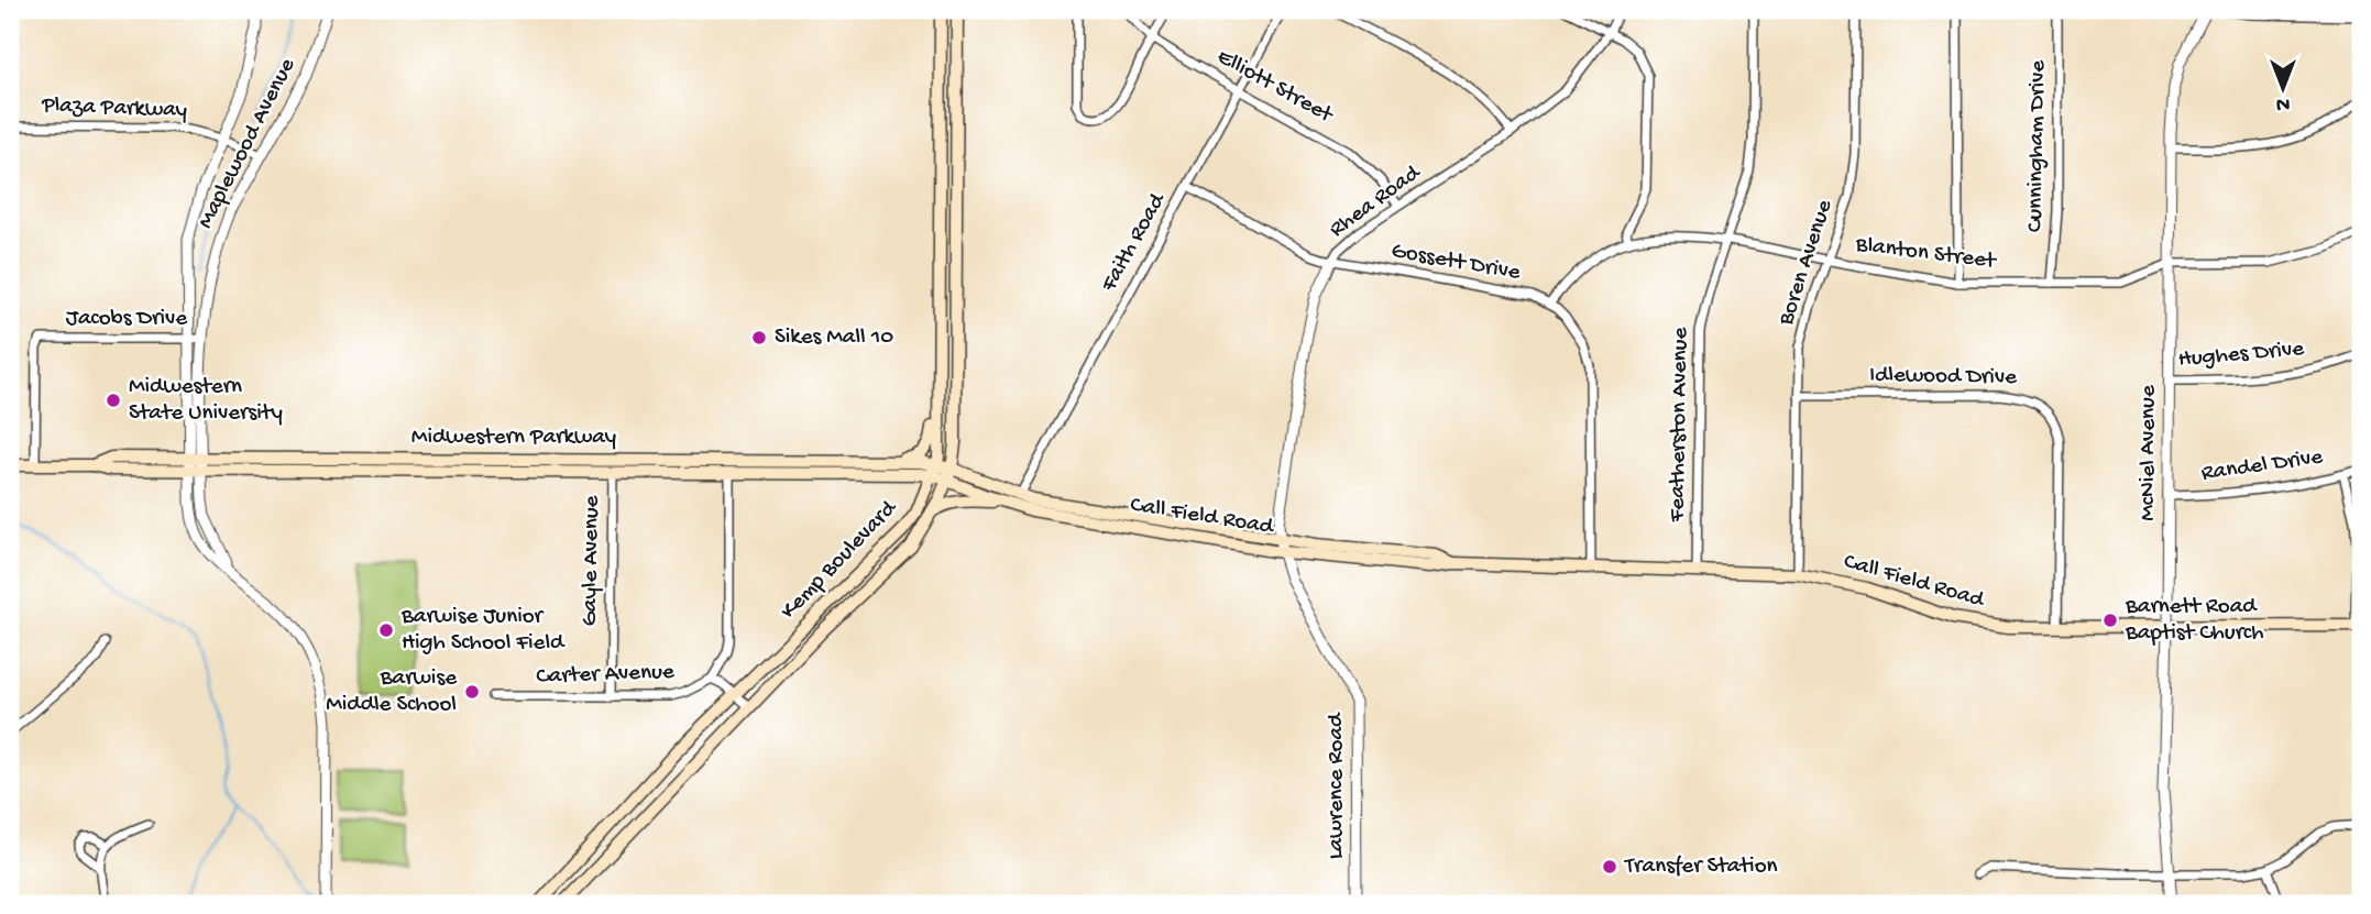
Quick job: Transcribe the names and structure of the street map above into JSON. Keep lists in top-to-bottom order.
{
  "streets": {
    "main road": ["Midwestern Parkway", "Call Field Road", "Kemp Boulevard"],
    "street": [
      "Elliott Street",
      "Plaza Parkway",
      "Maplewood Avenue",
      "Cunningham Drive",
      "Rhea Road",
      "Faith Road",
      "Blanton Street",
      "Gossett Drive",
      "Boren Avenue",
      "Jacobs Drive",
      "Hughes Drive",
      "Idlewood Drive",
      "Featherston Avenue",
      "McNiel Avenue",
      "Randel Drive",
      "Gayle Avenue",
      "Carter Avenue",
      "Lawrence Road"
    ]
  },
  "crossings": [
    ["Elliott Street", "Rhea Road"],
    ["Elliott Street", "Faith Road"],
    ["Plaza Parkway", "Maplewood Avenue"],
    ["Maplewood Avenue", "Jacobs Drive"],
    ["Maplewood Avenue", "Midwestern Parkway"],
    ["Cunningham Drive", "Blanton Street"],
    ["Rhea Road", "Gossett Drive"],
    ["Rhea Road", "Call Field Road"],
    ["Rhea Road", "Lawrence Road"],
    ["Faith Road", "Gossett Drive"],
    ["Faith Road", "Call Field Road"],
    ["Blanton Street", "Gossett Drive"],
    ["Blanton Street", "Boren Avenue"],
    ["Blanton Street", "Featherston Avenue"],
    ["Blanton Street", "McNiel Avenue"],
    ["Gossett Drive", "Call Field Road"],
    ["Boren Avenue", "Idlewood Drive"],
    ["Boren Avenue", "Call Field Road"],
    ["Jacobs Drive", "Midwestern Parkway"],
    ["Hughes Drive", "McNiel Avenue"],
    ["Idlewood Drive", "Call Field Road"],
    ["Featherston Avenue", "Call Field Road"],
    ["Midwestern Parkway", "Gayle Avenue"],
    ["Midwestern Parkway", "Kemp Boulevard"],
    ["McNiel Avenue", "Randel Drive"],
    ["McNiel Avenue", "Call Field Road"],
    ["Call Field Road", "Kemp Boulevard"],
    ["Call Field Road", "Lawrence Road"],
    ["Gayle Avenue", "Carter Avenue"]
  ],
  "places": [
    "Sikes Mall 10",
    "Midwestern State University",
    "Barnett Road Baptist Church",
    "Barwise Junior High School Field",
    "Barwise Middle School",
    "Transfer Station"
  ],
  "north": "bottom"
}
